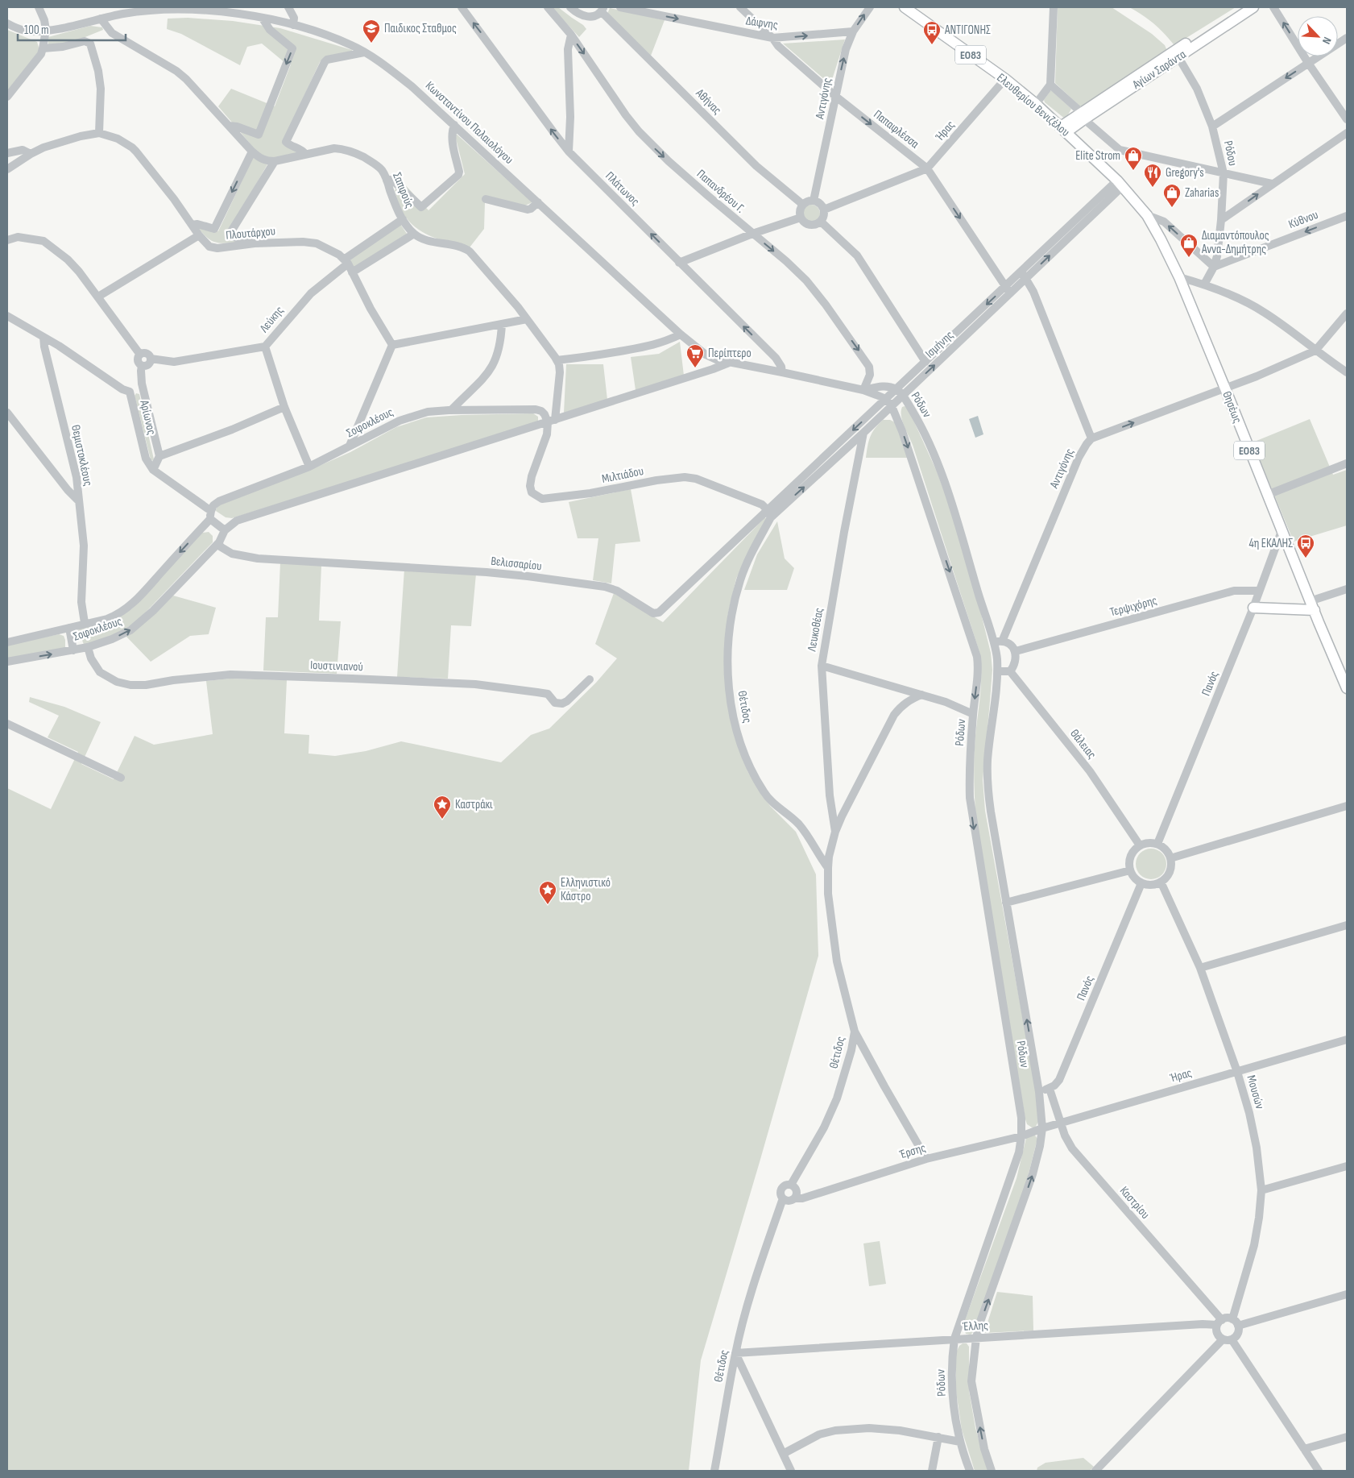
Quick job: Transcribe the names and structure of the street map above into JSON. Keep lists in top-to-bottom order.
{
  "streets": {
    "main road": [
      "ΕΟ83",
      "Αγίων Σαράντα",
      "Ελευθερίου Βενιζέλου",
      "Θησέως"
    ],
    "street": [
      "Δάφνης",
      "Αντιγόνης",
      "Αθήνας",
      "Κωνσταντίνου Παλαιολόγου",
      "Παπαφλέσσα",
      "Ήρας",
      "Ρόδου",
      "Πλάτωνος",
      "Σαπφούς",
      "Παπανδρέου Γ.",
      "Κύθνου",
      "Πλουτάρχου",
      "Λεύκης",
      "Ισμήνης",
      "Ρόδων",
      "Αρίωνος",
      "Σοφοκλέους",
      "Θεμιστοκλέους",
      "Μιλτιάδου",
      "Βελισσαρίου",
      "Τερψιχόρης",
      "Λευκοθέας",
      "Ιουστινιανού",
      "Πανός",
      "Θέτιδος",
      "Θάλειας",
      "Μουσών",
      "Έρσης",
      "Καστρίου",
      "Έλλης"
    ]
  },
  "crossings": [
    ["Δάφνης", "Αντιγόνης"],
    ["Δάφνης", "Παπαφλέσσα"],
    ["Αγίων Σαράντα", "Ελευθερίου Βενιζέλου"],
    ["Αγίων Σαράντα", "Ρόδου"],
    ["Αντιγόνης", "Αθήνας"],
    ["Αντιγόνης", "Παπαφλέσσα"],
    ["Αντιγόνης", "Ήρας"],
    ["Αντιγόνης", "Ρόδων"],
    ["Αθήνας", "Ήρας"],
    ["Ελευθερίου Βενιζέλου", "Ήρας"],
    ["Ελευθερίου Βενιζέλου", "Ισμήνης"],
    ["Ελευθερίου Βενιζέλου", "Θησέως"],
    ["Κωνσταντίνου Παλαιολόγου", "Πλάτωνος"],
    ["Κωνσταντίνου Παλαιολόγου", "Παπανδρέου Γ."],
    ["Κωνσταντίνου Παλαιολόγου", "Ρόδων"],
    ["Παπαφλέσσα", "Ήρας"],
    ["Παπαφλέσσα", "Ισμήνης"],
    ["Ήρας", "Ρόδων"],
    ["Ήρας", "Μουσών"],
    ["Ήρας", "Έρσης"],
    ["Ήρας", "Καστρίου"],
    ["Ρόδου", "Κύθνου"],
    ["Σαπφούς", "Λεύκης"],
    ["Παπανδρέου Γ.", "Ρόδων"],
    ["Πλουτάρχου", "Λεύκης"],
    ["Ισμήνης", "Ρόδων"],
    ["Ισμήνης", "Θησέως"],
    ["Ισμήνης", "Μιλτιάδου"],
    ["Ισμήνης", "Βελισσαρίου"],
    ["Ισμήνης", "Λευκοθέας"],
    ["Ισμήνης", "Θέτιδος"],
    ["Ρόδων", "Έρσης"],
    ["Ρόδων", "Έλλης"],
    ["Θησέως", "Πανός"],
    ["Αρίωνος", "Σοφοκλέους"],
    ["Αρίωνος", "Θεμιστοκλέους"],
    ["Σοφοκλέους", "Θεμιστοκλέους"],
    ["Σοφοκλέους", "Μιλτιάδου"],
    ["Σοφοκλέους", "Βελισσαρίου"],
    ["Σοφοκλέους", "Ιουστινιανού"],
    ["Μιλτιάδου", "Βελισσαρίου"],
    ["Μιλτιάδου", "Θέτιδος"],
    ["Βελισσαρίου", "Θέτιδος"],
    ["Τερψιχόρης", "Πανός"],
    ["Λευκοθέας", "Θέτιδος"],
    ["Πανός", "Θάλειας"],
    ["Πανός", "Μουσών"],
    ["Πανός", "Καστρίου"],
    ["Θέτιδος", "Έρσης"],
    ["Θέτιδος", "Έλλης"],
    ["Θάλειας", "Μουσών"],
    ["Μουσών", "Καστρίου"],
    ["Μουσών", "Έλλης"],
    ["Καστρίου", "Έλλης"]
  ],
  "one_way": ["Δάφνης", "Παπαφλέσσα", "Πλάτωνος"],
  "places": {
    "school or university": ["Παιδικος Σταθμος"],
    "bus stop": ["ΑΝΤΙΓΟΝΗΣ", "4η ΕΚΑΛΗΣ"],
    "shop": ["Elite Strom", "Zaharias", "Διαμαντόπουλος Αννα-Δημήτρης"],
    "restaurant": ["Gregory's"],
    "supermarket": ["Περίπτερο"],
    "place": ["Καστράκι", "Ελληνιστικό Κάστρο"]
  },
  "scale_bar": "100 m",
  "north": "bottom right"
}
